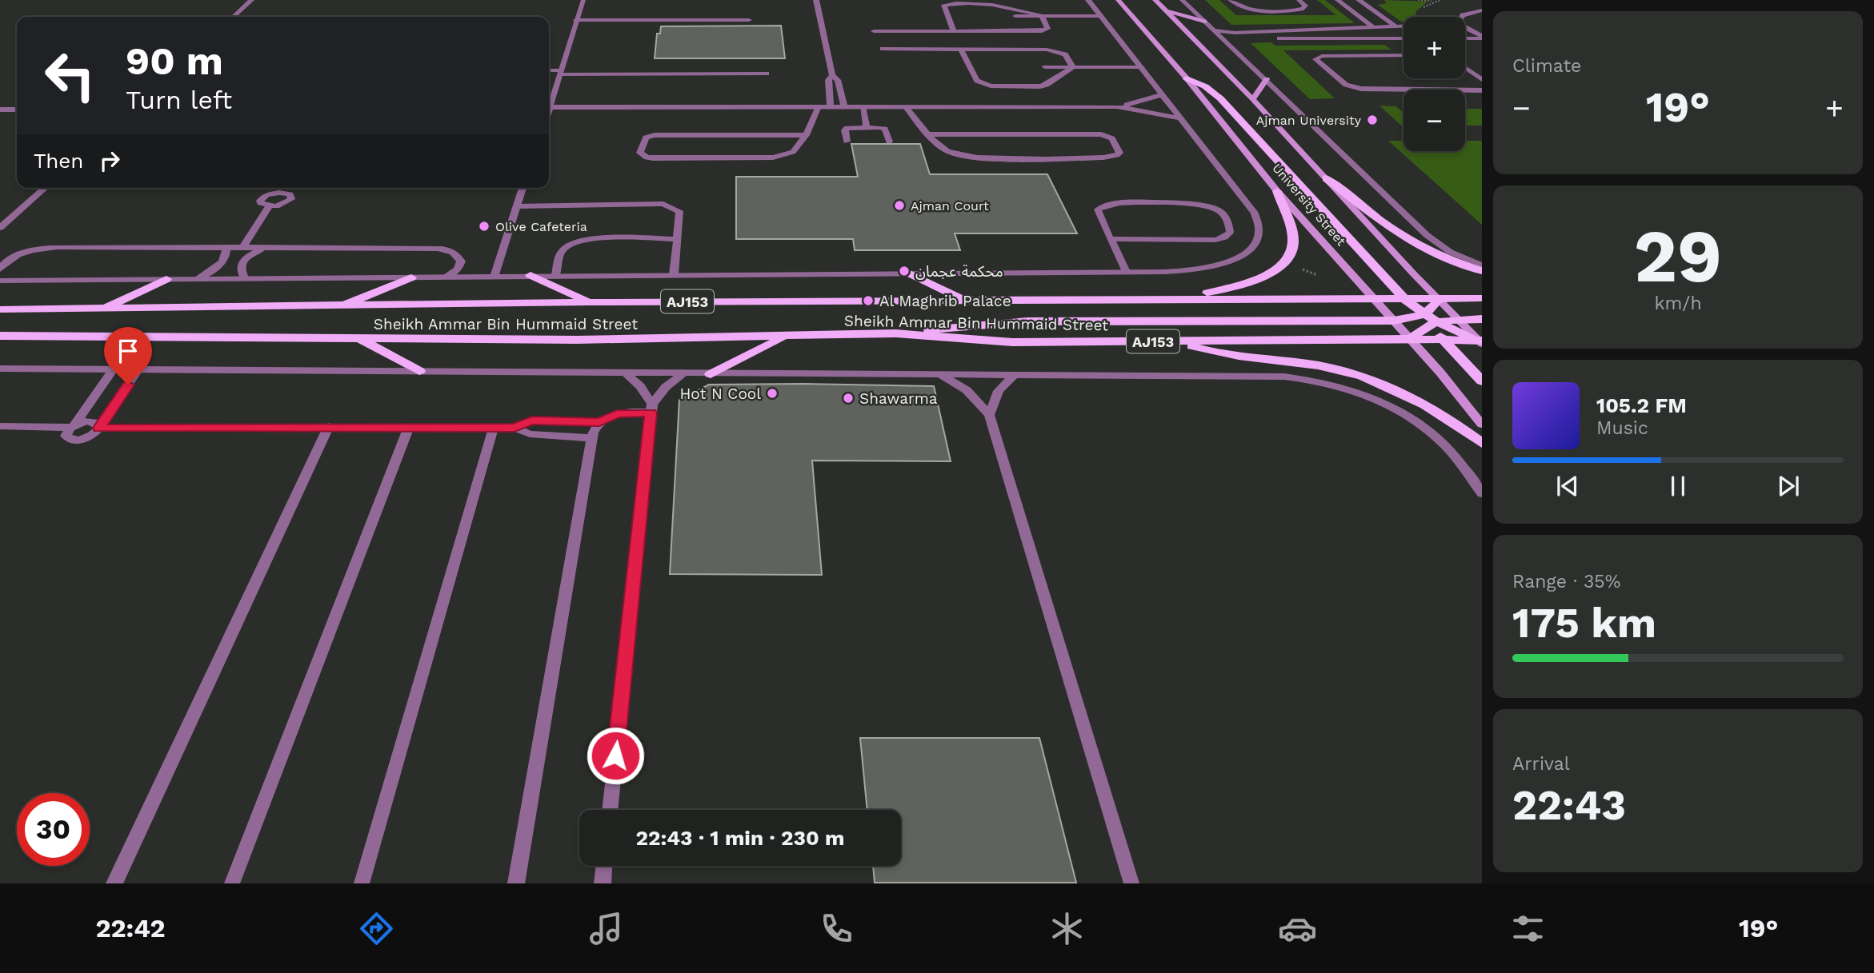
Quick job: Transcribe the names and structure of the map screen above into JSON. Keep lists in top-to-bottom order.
{
  "streets": {
    "main road": ["University Street", "AJ153", "Sheikh Ammar Bin Hummaid Street"]
  },
  "crossings": [
    ["University Street", "Sheikh Ammar Bin Hummaid Street"]
  ],
  "places": [
    "Ajman University",
    "Ajman Court",
    "Olive Cafeteria",
    "محكمة عجمان",
    "Al Maghrib Palace",
    "Hot N Cool",
    "Shawarma"
  ],
  "page": {
    "tile": [
      "Climate",
      ["29", "km/h"],
      ["Range · 35%", "175 km"],
      ["Arrival", "22:43"]
    ],
    "map_buttons": ["+", "−"],
    "turn": ["90 m", "Turn left"],
    "heat": ["−", "19°", "+"],
    "then": "Then",
    "song": ["105.2 FM", "Music"],
    "limit": "30",
    "trip": "22:43 · 1 min · 230 m",
    "tabs": ["22:42", "19°"]
  }
}
